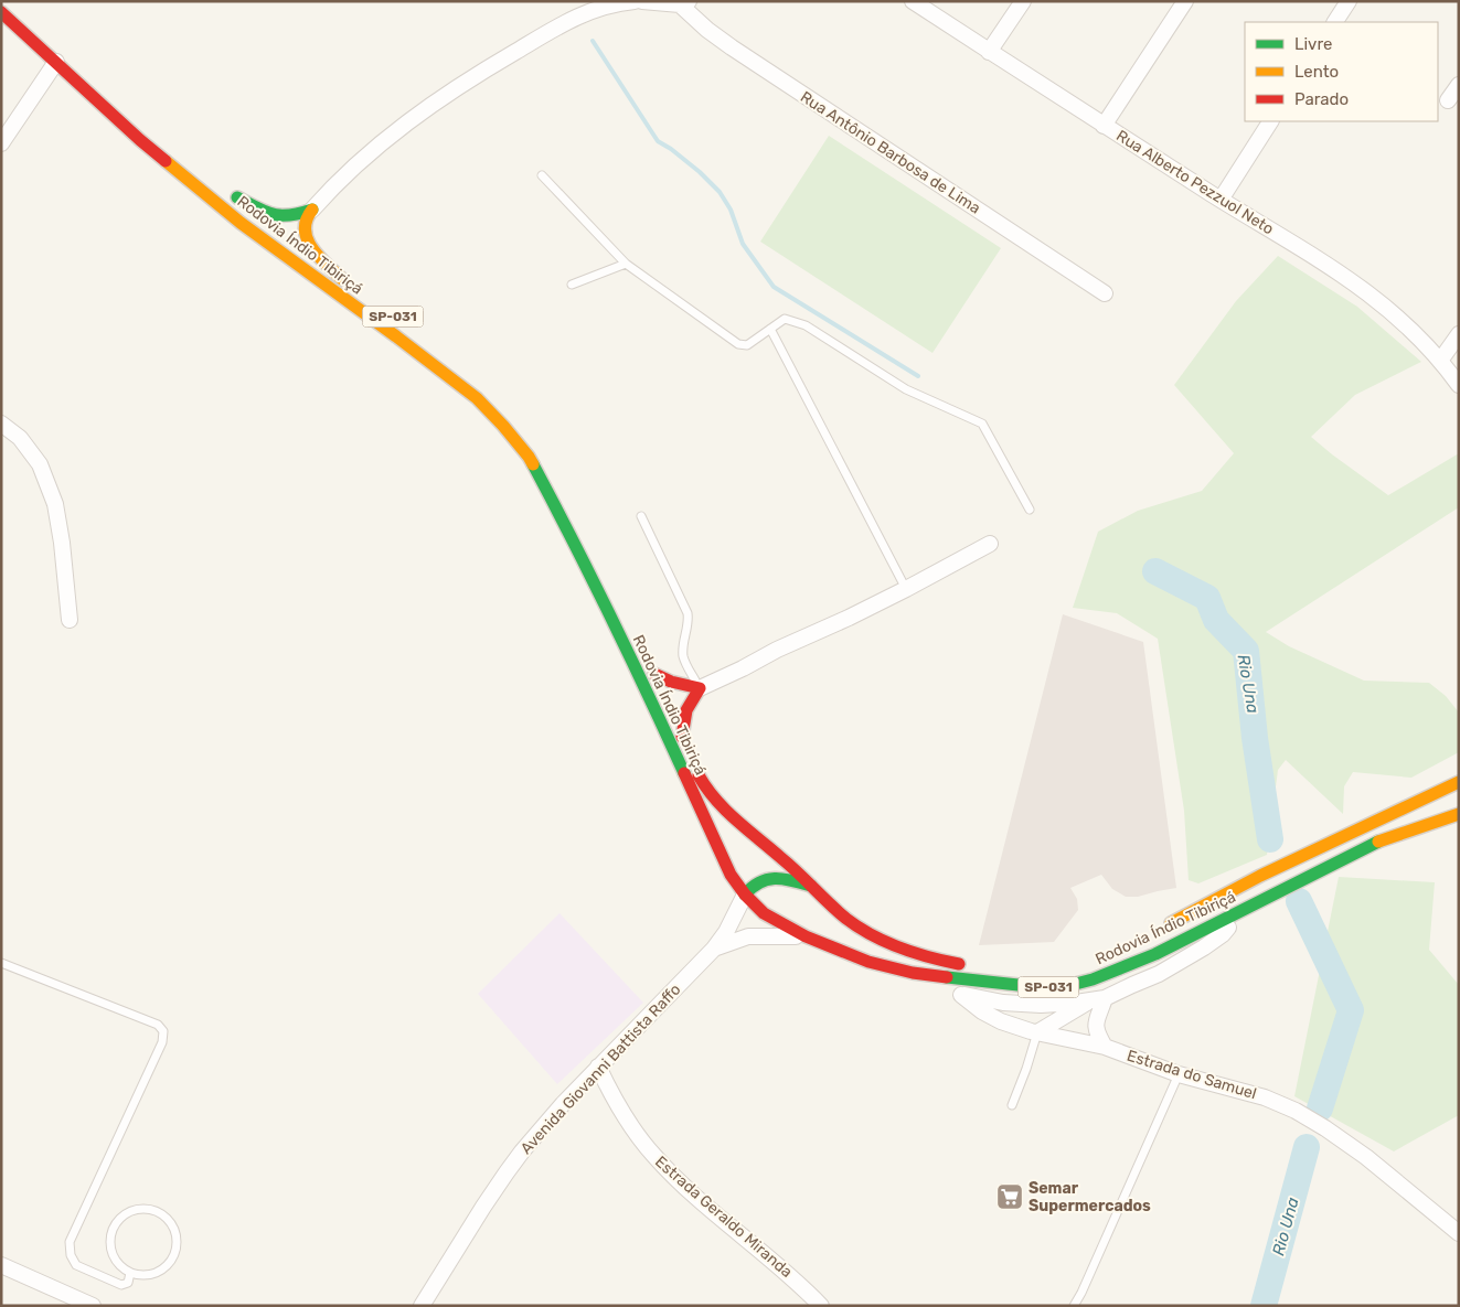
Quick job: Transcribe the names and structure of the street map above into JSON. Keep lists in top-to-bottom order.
{
  "streets": {
    "highway": ["Rodovia Índio Tibiriçá", "SP-031"],
    "street": [
      "Rua Antônio Barbosa de Lima",
      "Rua Alberto Pezzuol Neto",
      "Avenida Giovanni Battista Raffo",
      "Estrada do Samuel",
      "Estrada Geraldo Miranda"
    ]
  },
  "crossings": [
    ["Rodovia Índio Tibiriçá", "Avenida Giovanni Battista Raffo"],
    ["Avenida Giovanni Battista Raffo", "Estrada Geraldo Miranda"]
  ],
  "water": ["Rio Una"],
  "places": {
    "supermarket": ["Semar Supermercados"]
  },
  "legend": ["Livre", "Lento", "Parado"]
}
